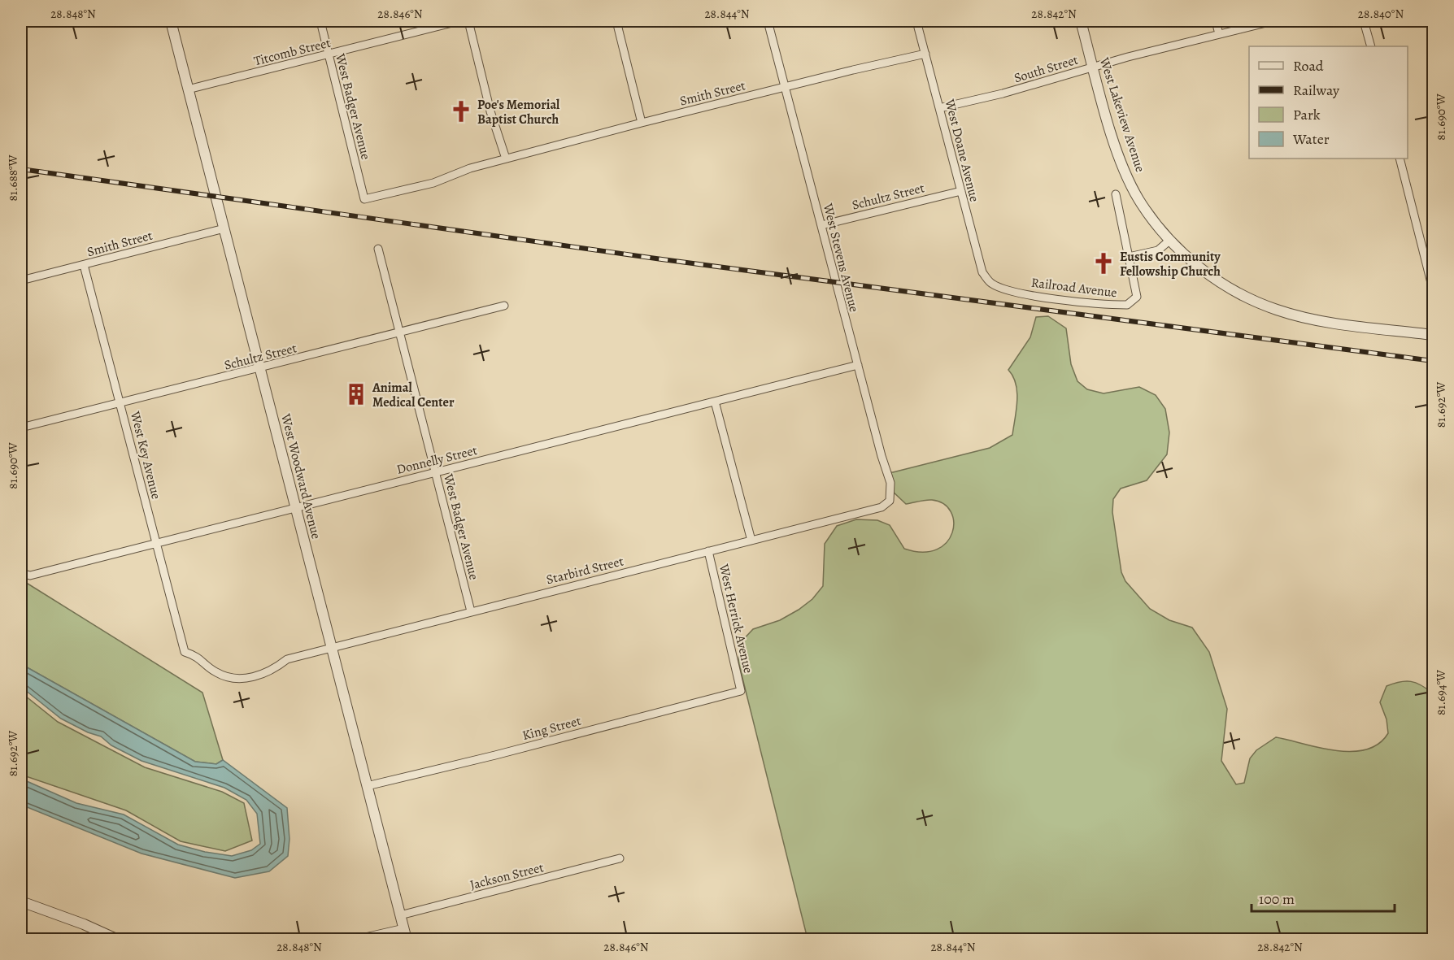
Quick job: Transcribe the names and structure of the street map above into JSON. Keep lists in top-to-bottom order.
{
  "streets": {
    "street": [
      "Titcomb Street",
      "South Street",
      "Smith Street",
      "West Badger Avenue",
      "West Lakeview Avenue",
      "West Doane Avenue",
      "Schultz Street",
      "West Stevens Avenue",
      "Railroad Avenue",
      "West Key Avenue",
      "Donnelly Street",
      "West Woodward Avenue",
      "Starbird Street",
      "West Herrick Avenue",
      "King Street",
      "Jackson Street"
    ]
  },
  "crossings": [
    ["Titcomb Street", "West Badger Avenue"],
    ["Titcomb Street", "West Woodward Avenue"],
    ["South Street", "West Lakeview Avenue"],
    ["South Street", "West Doane Avenue"],
    ["Smith Street", "West Badger Avenue"],
    ["Smith Street", "West Doane Avenue"],
    ["Smith Street", "West Stevens Avenue"],
    ["Smith Street", "West Key Avenue"],
    ["Smith Street", "West Woodward Avenue"],
    ["West Badger Avenue", "Schultz Street"],
    ["West Badger Avenue", "Donnelly Street"],
    ["West Badger Avenue", "Starbird Street"],
    ["West Doane Avenue", "Schultz Street"],
    ["West Doane Avenue", "Railroad Avenue"],
    ["Schultz Street", "West Stevens Avenue"],
    ["Schultz Street", "West Key Avenue"],
    ["Schultz Street", "West Woodward Avenue"],
    ["West Stevens Avenue", "Donnelly Street"],
    ["West Stevens Avenue", "Starbird Street"],
    ["West Key Avenue", "Donnelly Street"],
    ["West Key Avenue", "Starbird Street"],
    ["Donnelly Street", "West Woodward Avenue"],
    ["West Woodward Avenue", "Starbird Street"],
    ["West Woodward Avenue", "King Street"],
    ["West Woodward Avenue", "Jackson Street"],
    ["Starbird Street", "West Herrick Avenue"],
    ["West Herrick Avenue", "King Street"]
  ],
  "places": {
    "church": ["Poe's Memorial Baptist Church", "Eustis Community Fellowship Church"],
    "building": ["Animal Medical Center"]
  },
  "legend": [
    "Road",
    "Railway",
    "Park",
    "Water"
  ],
  "scale_bar": "100 m",
  "coordinates": [
    "28.848°N",
    "28.846°N",
    "28.844°N",
    "28.842°N",
    "28.840°N",
    "81.690°W",
    "81.688°W",
    "81.692°W",
    "81.694°W"
  ]
}
